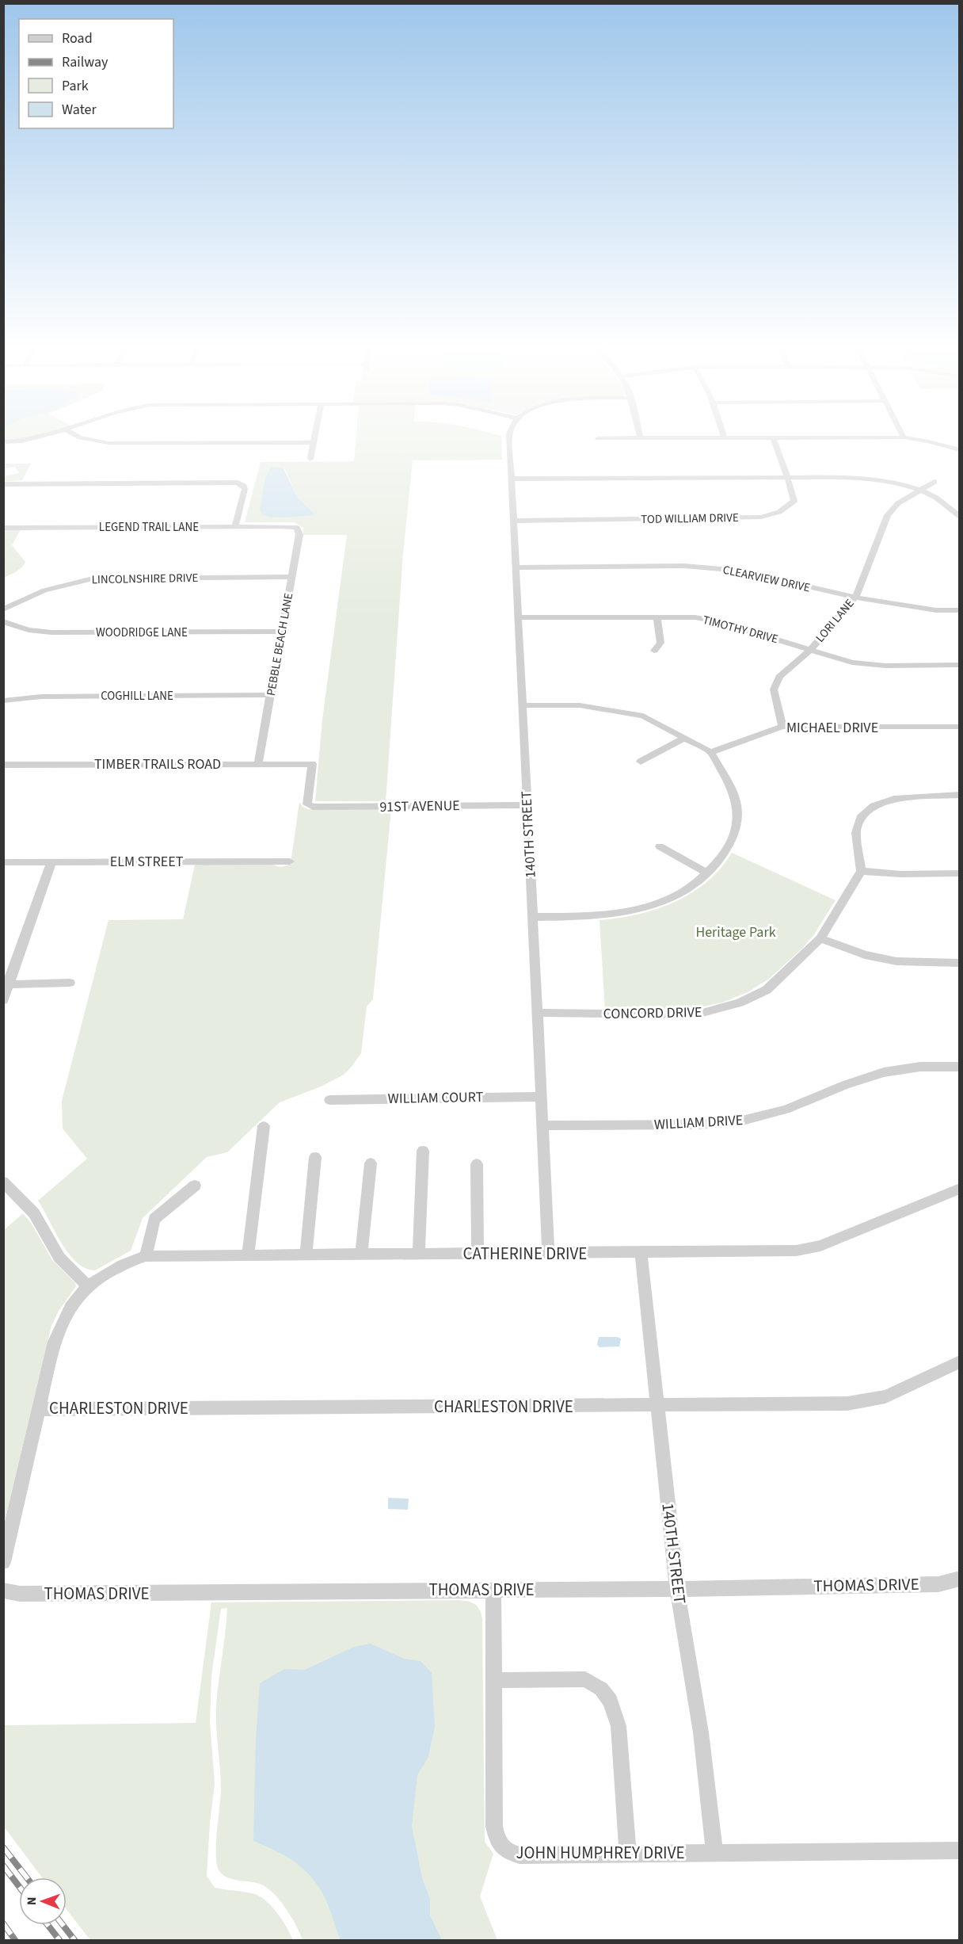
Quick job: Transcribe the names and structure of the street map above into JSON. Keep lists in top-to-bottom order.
{
  "streets": {
    "street": [
      "TOD WILLIAM DRIVE",
      "LEGEND TRAIL LANE",
      "LINCOLNSHIRE DRIVE",
      "CLEARVIEW DRIVE",
      "LORI LANE",
      "TIMOTHY DRIVE",
      "WOODRIDGE LANE",
      "PEBBLE BEACH LANE",
      "COGHILL LANE",
      "MICHAEL DRIVE",
      "TIMBER TRAILS ROAD",
      "91ST AVENUE",
      "140TH STREET",
      "ELM STREET",
      "CONCORD DRIVE",
      "WILLIAM COURT",
      "WILLIAM DRIVE",
      "CATHERINE DRIVE",
      "CHARLESTON DRIVE",
      "THOMAS DRIVE",
      "JOHN HUMPHREY DRIVE"
    ]
  },
  "crossings": [
    ["TOD WILLIAM DRIVE", "140TH STREET"],
    ["LEGEND TRAIL LANE", "PEBBLE BEACH LANE"],
    ["LINCOLNSHIRE DRIVE", "PEBBLE BEACH LANE"],
    ["CLEARVIEW DRIVE", "LORI LANE"],
    ["CLEARVIEW DRIVE", "140TH STREET"],
    ["LORI LANE", "TIMOTHY DRIVE"],
    ["LORI LANE", "MICHAEL DRIVE"],
    ["TIMOTHY DRIVE", "140TH STREET"],
    ["WOODRIDGE LANE", "PEBBLE BEACH LANE"],
    ["PEBBLE BEACH LANE", "COGHILL LANE"],
    ["PEBBLE BEACH LANE", "TIMBER TRAILS ROAD"],
    ["TIMBER TRAILS ROAD", "91ST AVENUE"],
    ["91ST AVENUE", "140TH STREET"],
    ["140TH STREET", "CONCORD DRIVE"],
    ["140TH STREET", "WILLIAM COURT"],
    ["140TH STREET", "WILLIAM DRIVE"],
    ["140TH STREET", "CATHERINE DRIVE"],
    ["140TH STREET", "CHARLESTON DRIVE"],
    ["140TH STREET", "THOMAS DRIVE"],
    ["140TH STREET", "JOHN HUMPHREY DRIVE"],
    ["THOMAS DRIVE", "JOHN HUMPHREY DRIVE"]
  ],
  "parks": ["Heritage Park"],
  "legend": [
    "Road",
    "Railway",
    "Park",
    "Water"
  ],
  "north": "left"
}
